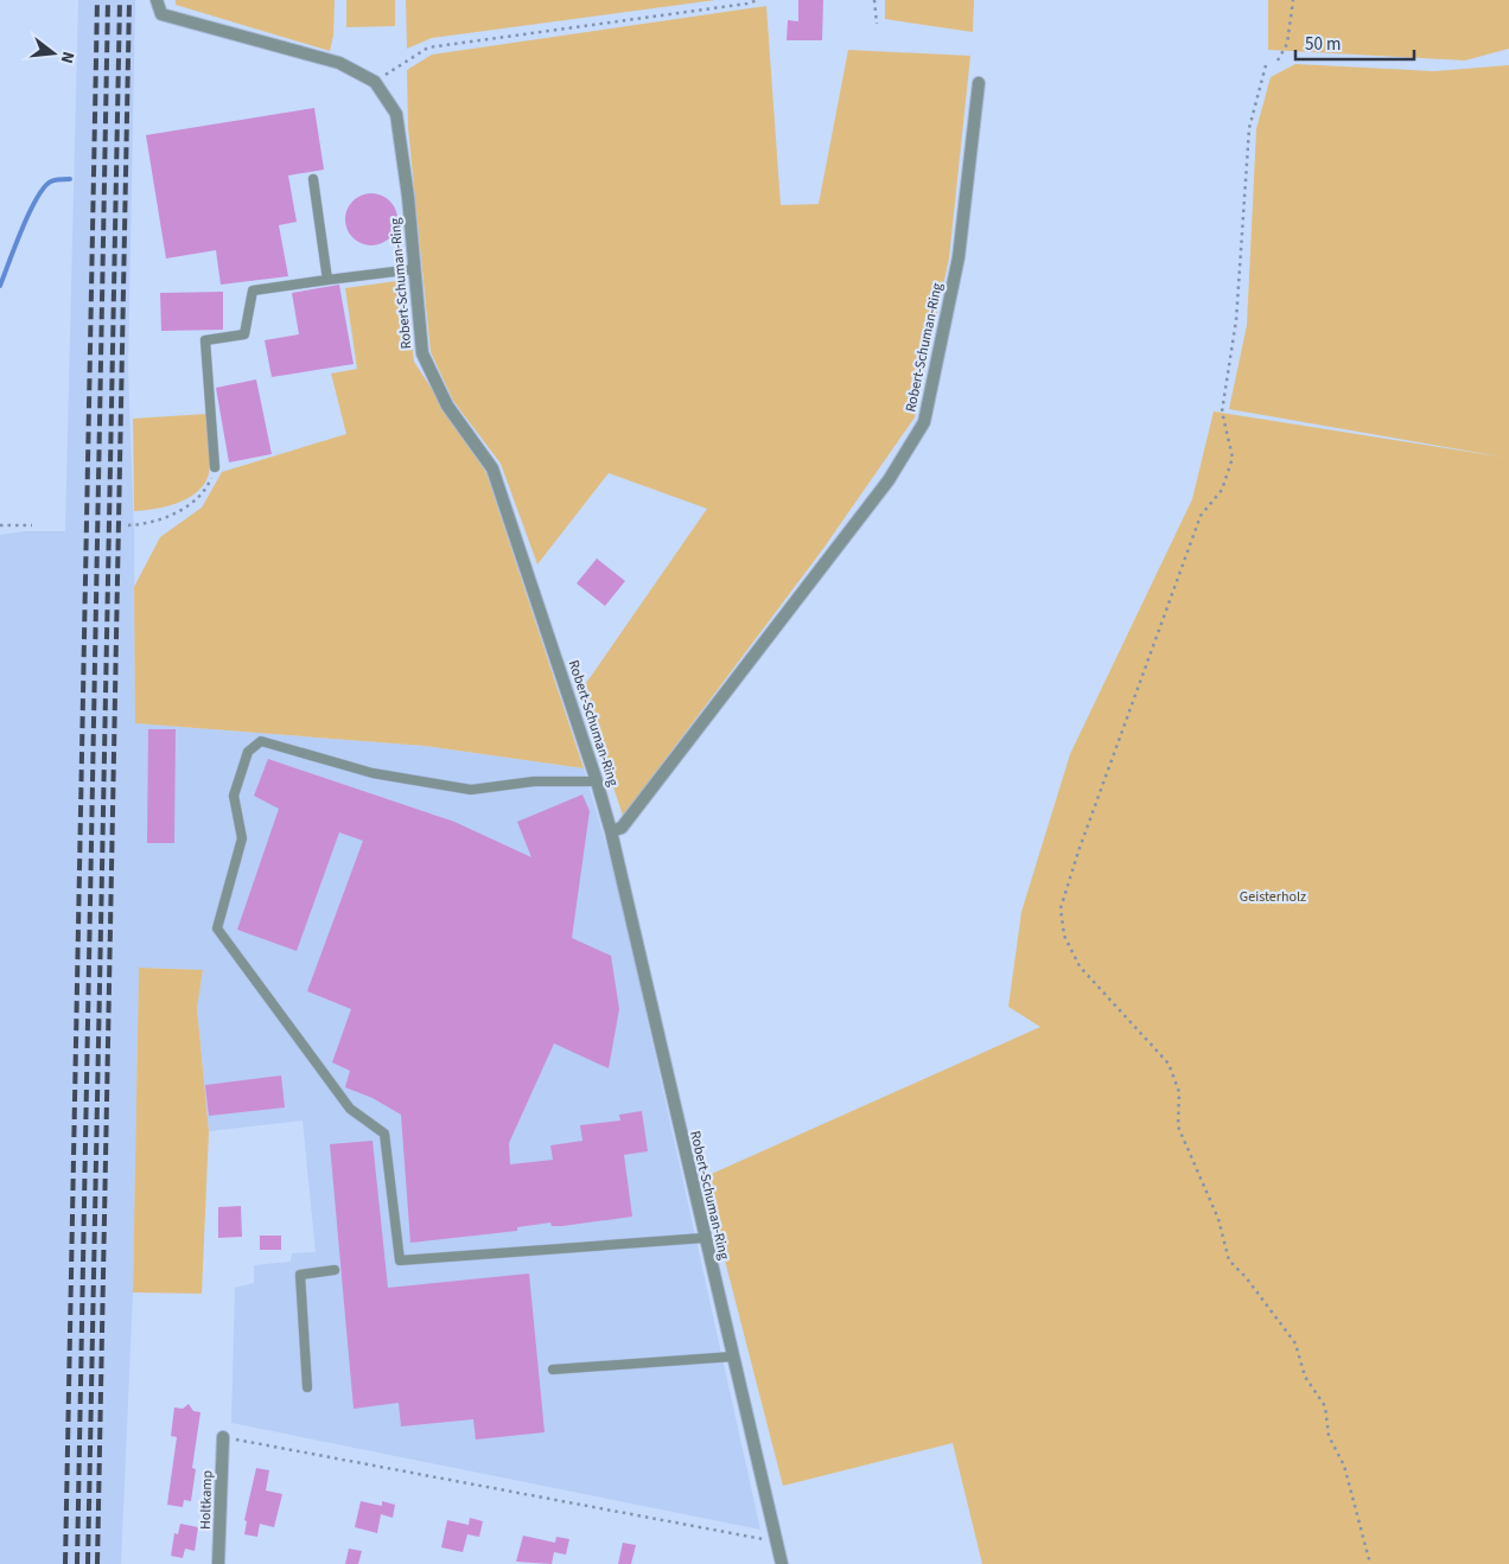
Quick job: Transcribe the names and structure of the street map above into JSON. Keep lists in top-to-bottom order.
{
  "streets": {
    "street": ["Robert-Schuman-Ring", "Holtkamp"]
  },
  "parks": ["Geisterholz"],
  "scale_bar": "50 m",
  "north": "right"
}
